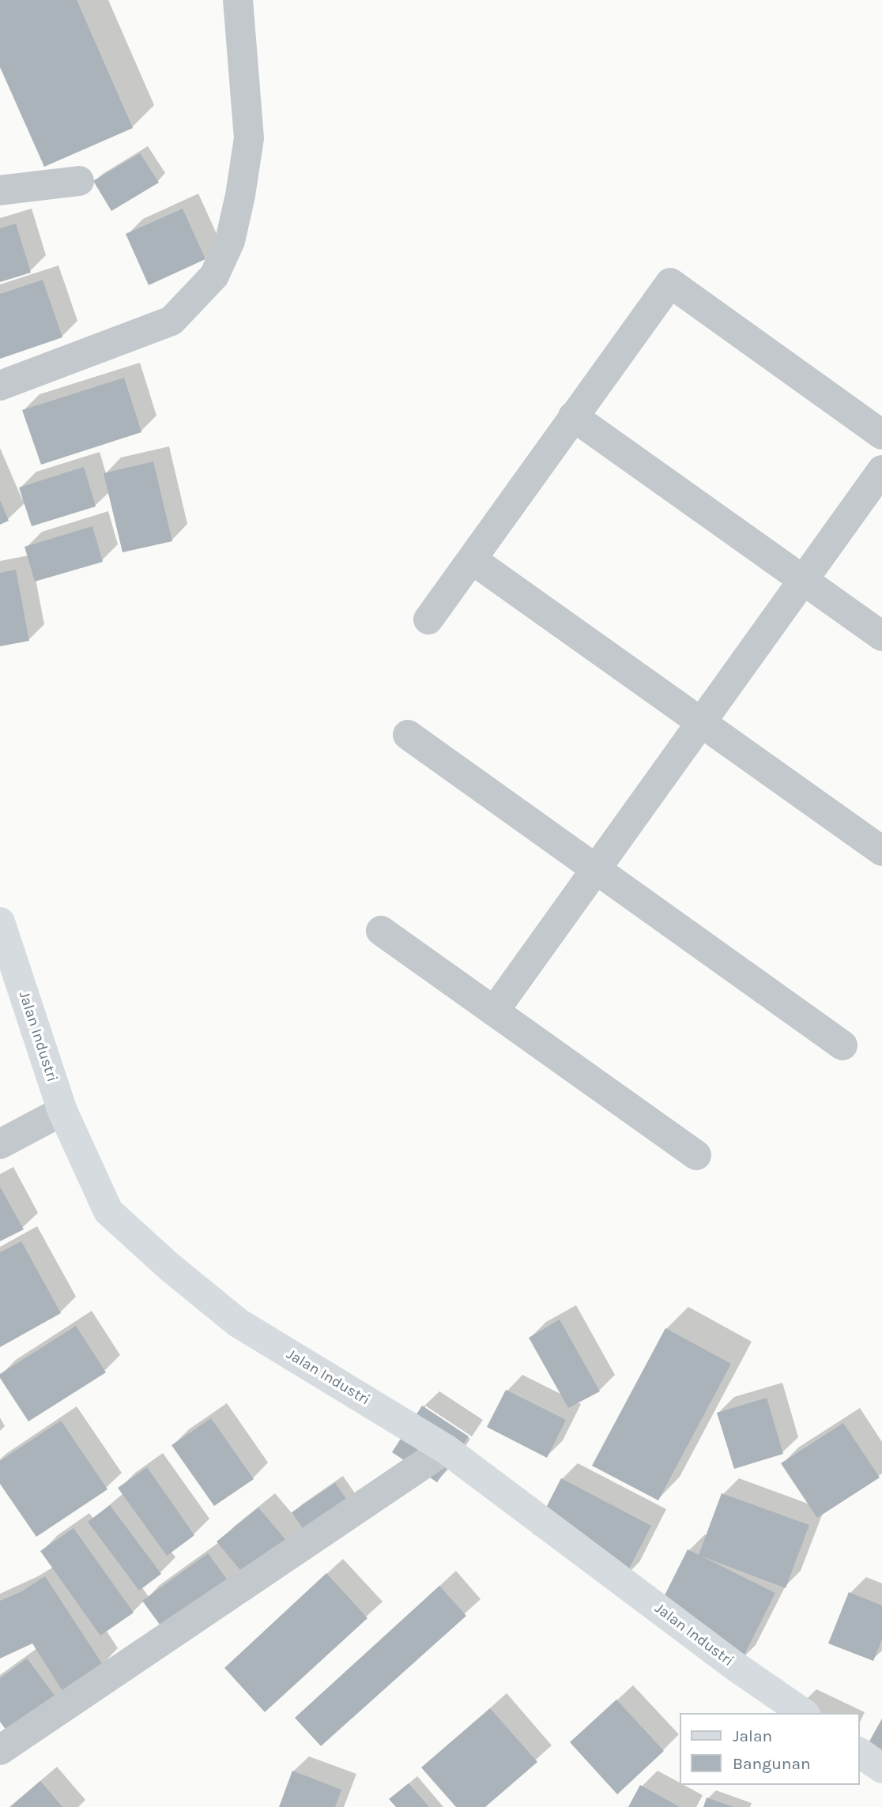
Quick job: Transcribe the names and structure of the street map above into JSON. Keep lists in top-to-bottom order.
{
  "streets": {
    "main road": ["Jalan Industri"]
  },
  "legend": ["Jalan", "Bangunan"]
}
